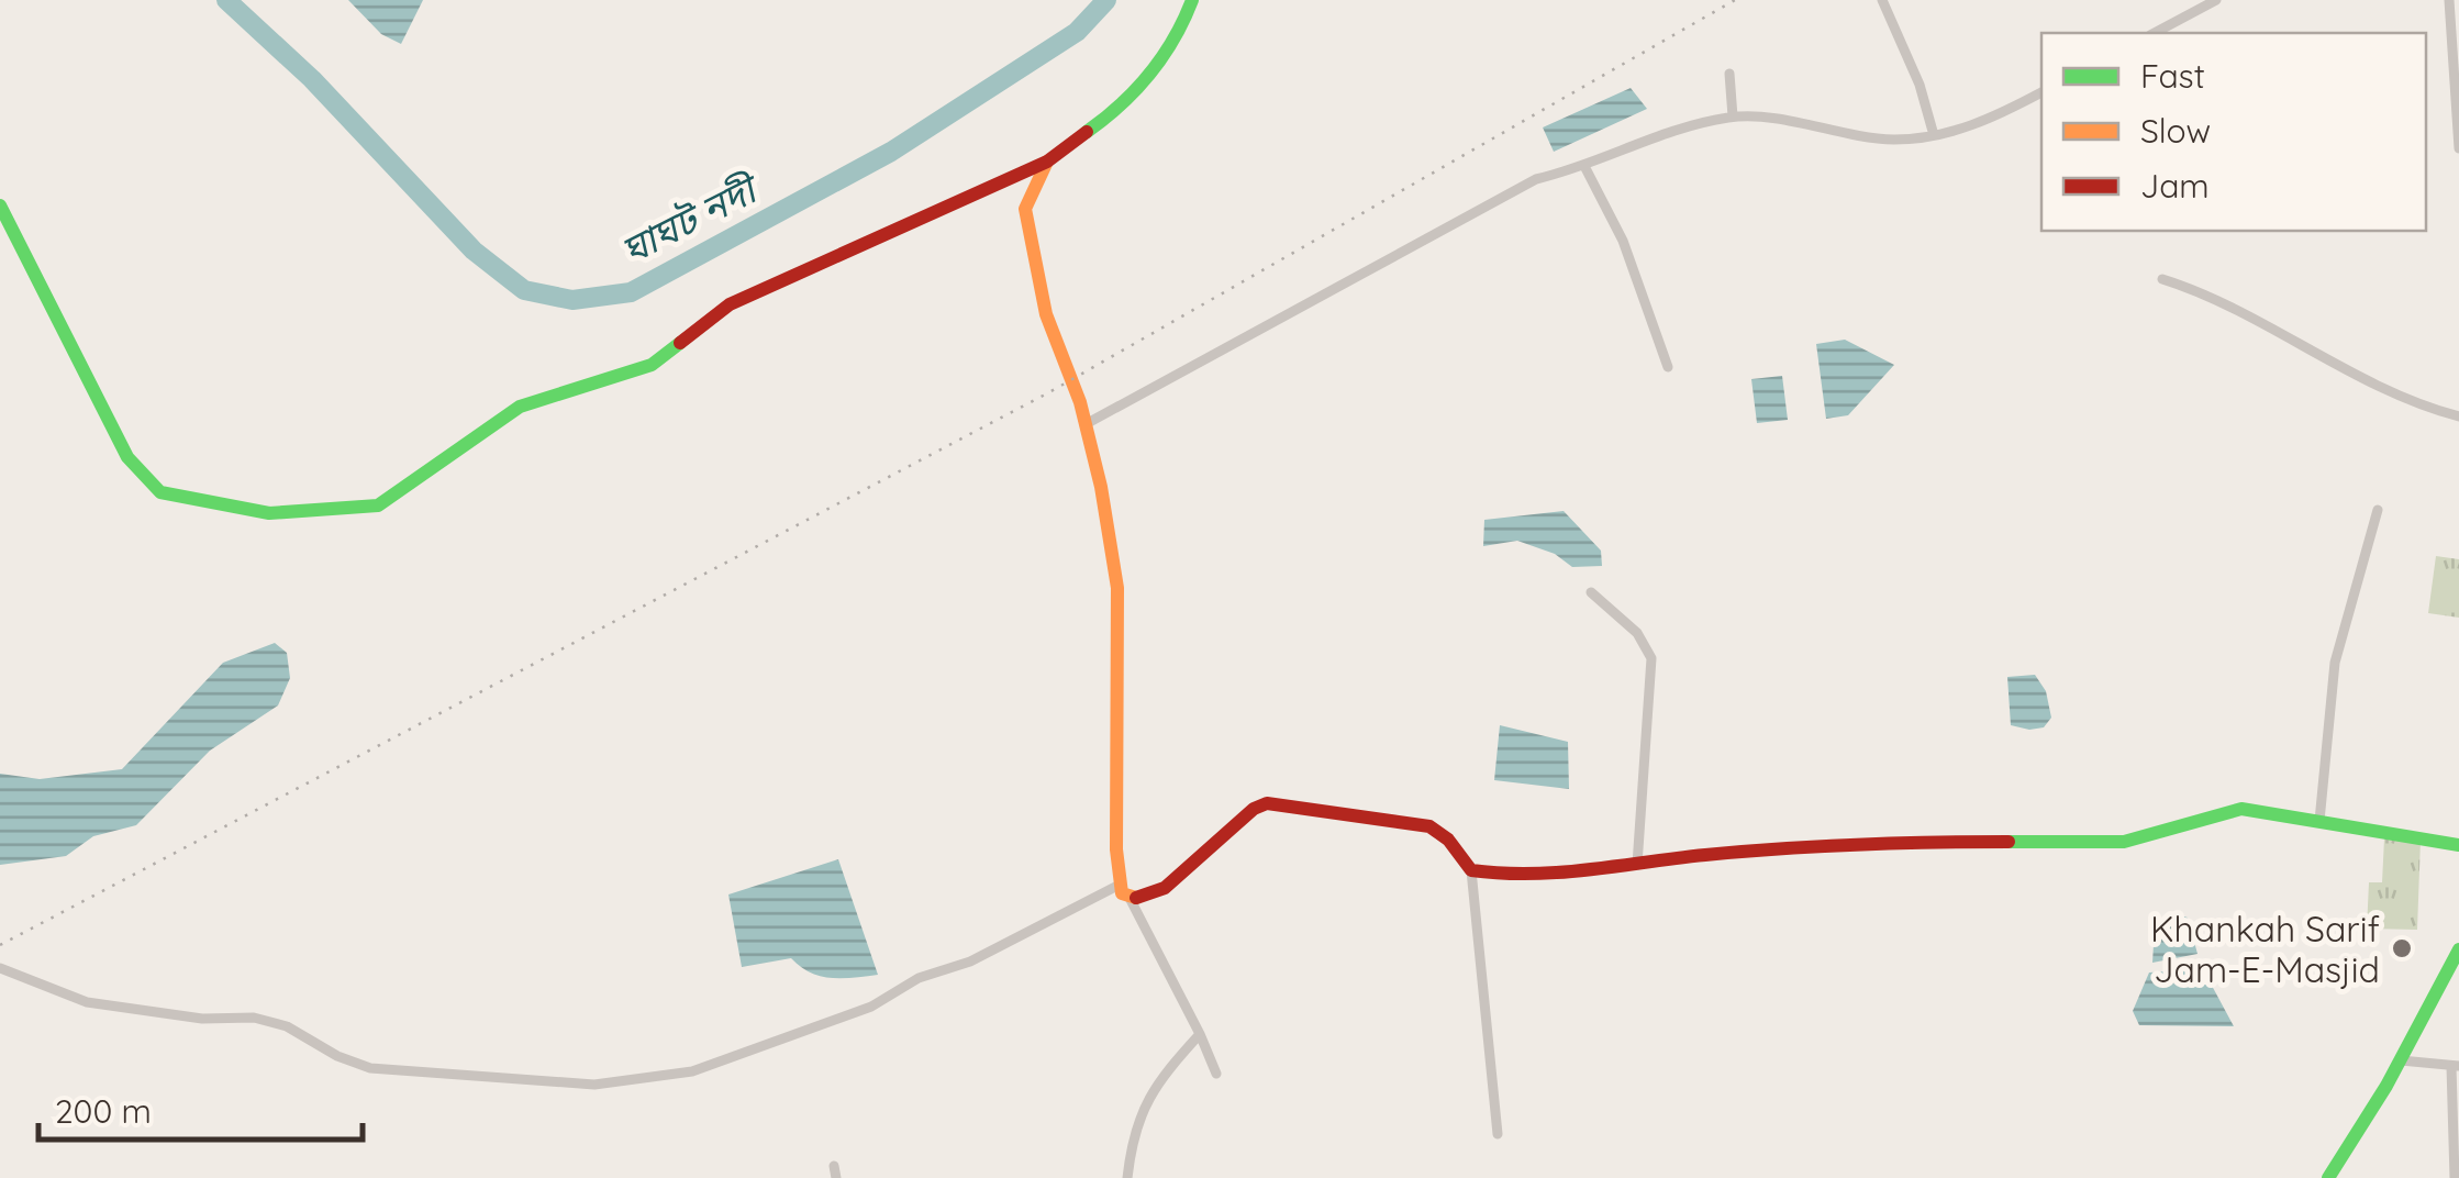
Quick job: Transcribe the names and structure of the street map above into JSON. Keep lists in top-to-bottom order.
{
  "water": ["ঘাঘট নদী"],
  "places": ["Khankah Sarif Jam-E-Masjid"],
  "legend": ["Fast", "Slow", "Jam"],
  "scale_bar": "200 m"
}
